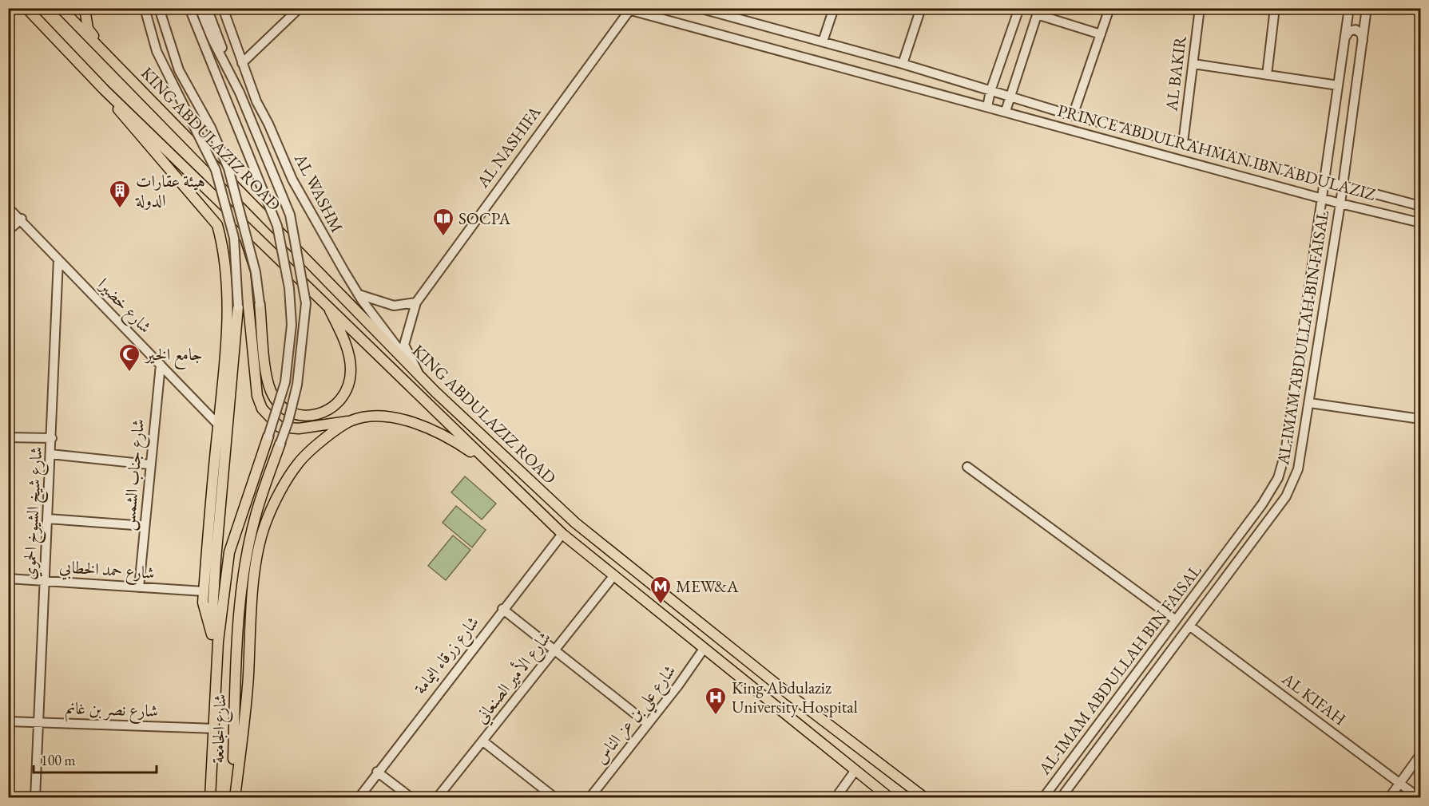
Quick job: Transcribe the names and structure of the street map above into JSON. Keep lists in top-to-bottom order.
{
  "streets": {
    "main road": ["KING ABDULAZIZ ROAD", "شارع الجامعة"],
    "street": [
      "AL BAKIR",
      "AL NASHIFA",
      "PRINCE ABDULRAHMAN IBN ABDULAZIZ",
      "AL WASHM",
      "شارع خضيرا",
      "AL-IMAM ABDULLAH BIN FAISAL",
      "شارع جناب الشمس",
      "شارع شيخ الشيوخ الحموي",
      "شارع حمد الخطابي",
      "شارع زرقاء اليمامة",
      "شارع الأمير الصنعاني",
      "AL KIFAH",
      "شارع نصر بن غانم",
      "شارع علي بن عز الناس"
    ]
  },
  "crossings": [
    ["AL BAKIR", "PRINCE ABDULRAHMAN IBN ABDULAZIZ"],
    ["KING ABDULAZIZ ROAD", "AL WASHM"],
    ["KING ABDULAZIZ ROAD", "شارع زرقاء اليمامة"],
    ["KING ABDULAZIZ ROAD", "شارع الأمير الصنعاني"],
    ["KING ABDULAZIZ ROAD", "شارع علي بن عز الناس"],
    ["PRINCE ABDULRAHMAN IBN ABDULAZIZ", "AL-IMAM ABDULLAH BIN FAISAL"],
    ["شارع خضيرا", "شارع جناب الشمس"],
    ["شارع خضيرا", "شارع شيخ الشيوخ الحموي"],
    ["AL-IMAM ABDULLAH BIN FAISAL", "AL KIFAH"],
    ["شارع جناب الشمس", "شارع حمد الخطابي"],
    ["شارع شيخ الشيوخ الحموي", "شارع حمد الخطابي"],
    ["شارع شيخ الشيوخ الحموي", "شارع نصر بن غانم"],
    ["شارع نصر بن غانم", "شارع الجامعة"]
  ],
  "places": {
    "building": ["هيئة عقارات الدولة"],
    "library": ["SOCPA"],
    "mosque": ["جامع الخير"],
    "metro station": ["MEW&A"],
    "hospital": ["King Abdulaziz University Hospital"]
  },
  "scale_bar": "100 m"
}
